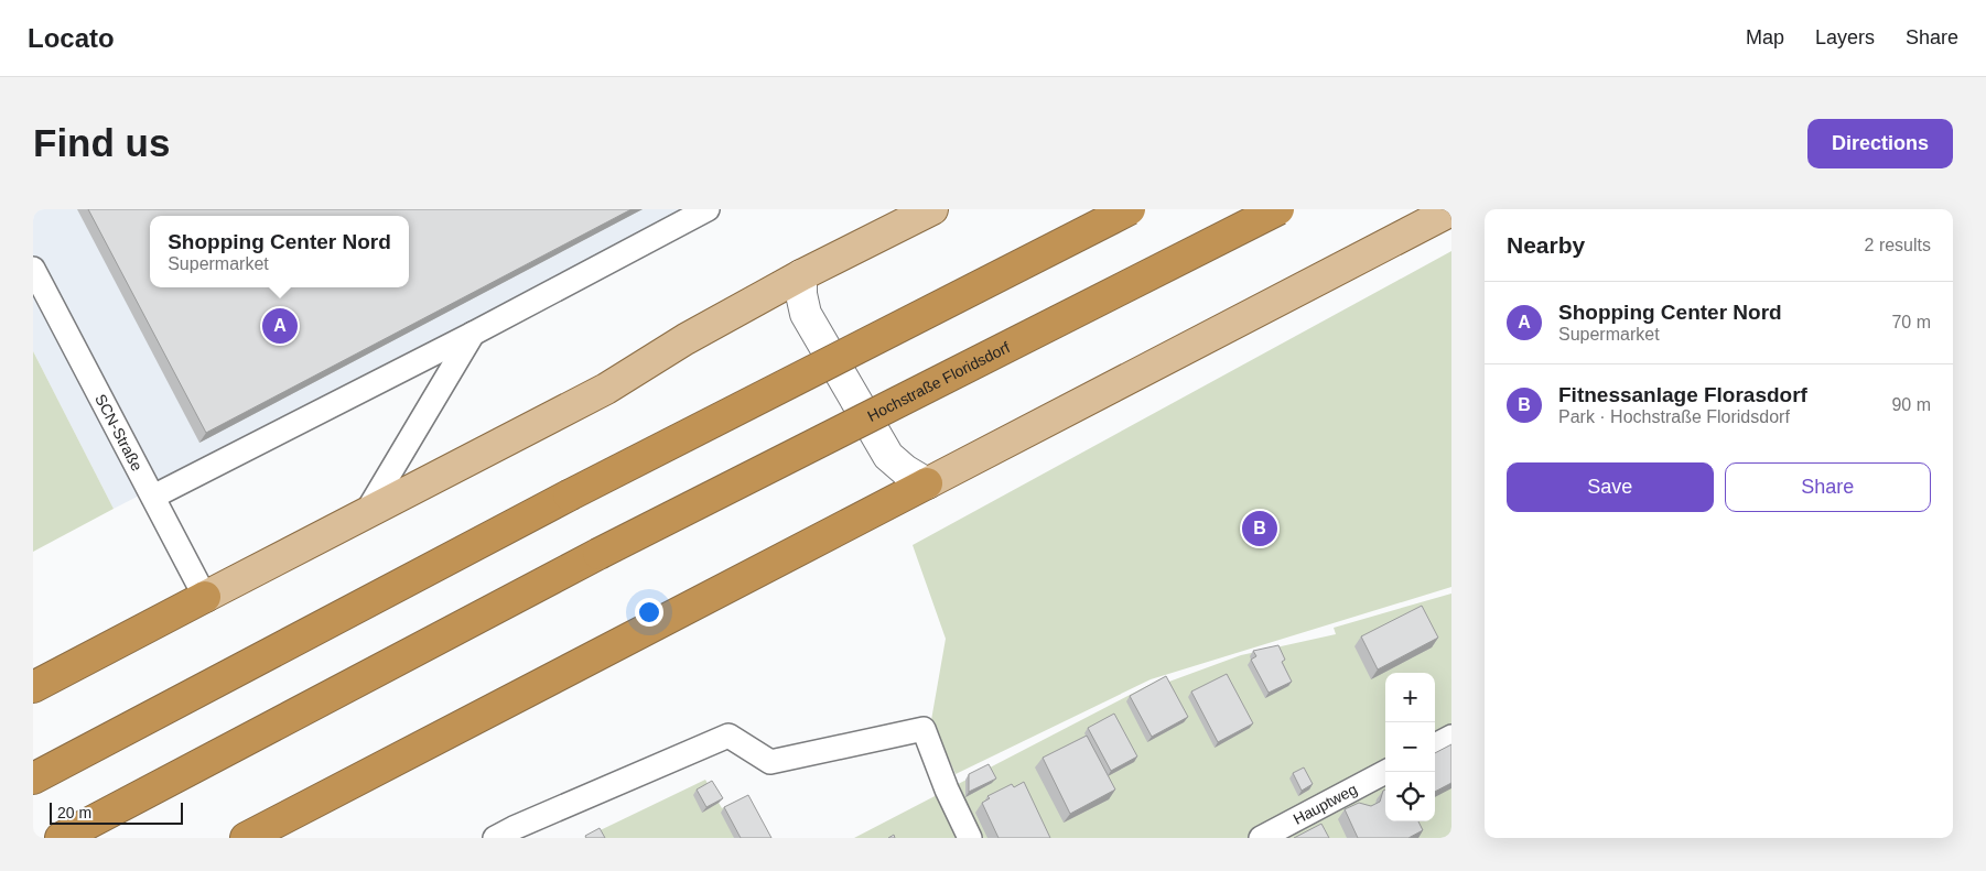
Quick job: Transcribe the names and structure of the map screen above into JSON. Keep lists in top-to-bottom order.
{
  "streets": {
    "highway": ["Hochstraße Floridsdorf"],
    "lane": ["SCN-Straße", "Hauptweg"]
  },
  "scale_bar": "20 m",
  "page": {
    "header": "Locato",
    "nav": ["Map", "Layers", "Share"],
    "buttons": [
      "Directions",
      ["Save", "Share"]
    ],
    "title": "Find us",
    "heading": ["Nearby", "2 results"],
    "popup": ["Shopping Center Nord", "Supermarket"],
    "list": [
      {
        "mark": "A",
        "name": "Shopping Center Nord",
        "note": "Supermarket",
        "value": "70 m"
      },
      {
        "mark": "B",
        "name": "Fitnessanlage Florasdorf",
        "note": "Park · Hochstraße Floridsdorf",
        "value": "90 m"
      }
    ],
    "pins": ["A", "B"],
    "map_buttons": ["+", "−"],
    "scale": "20 m"
  }
}
